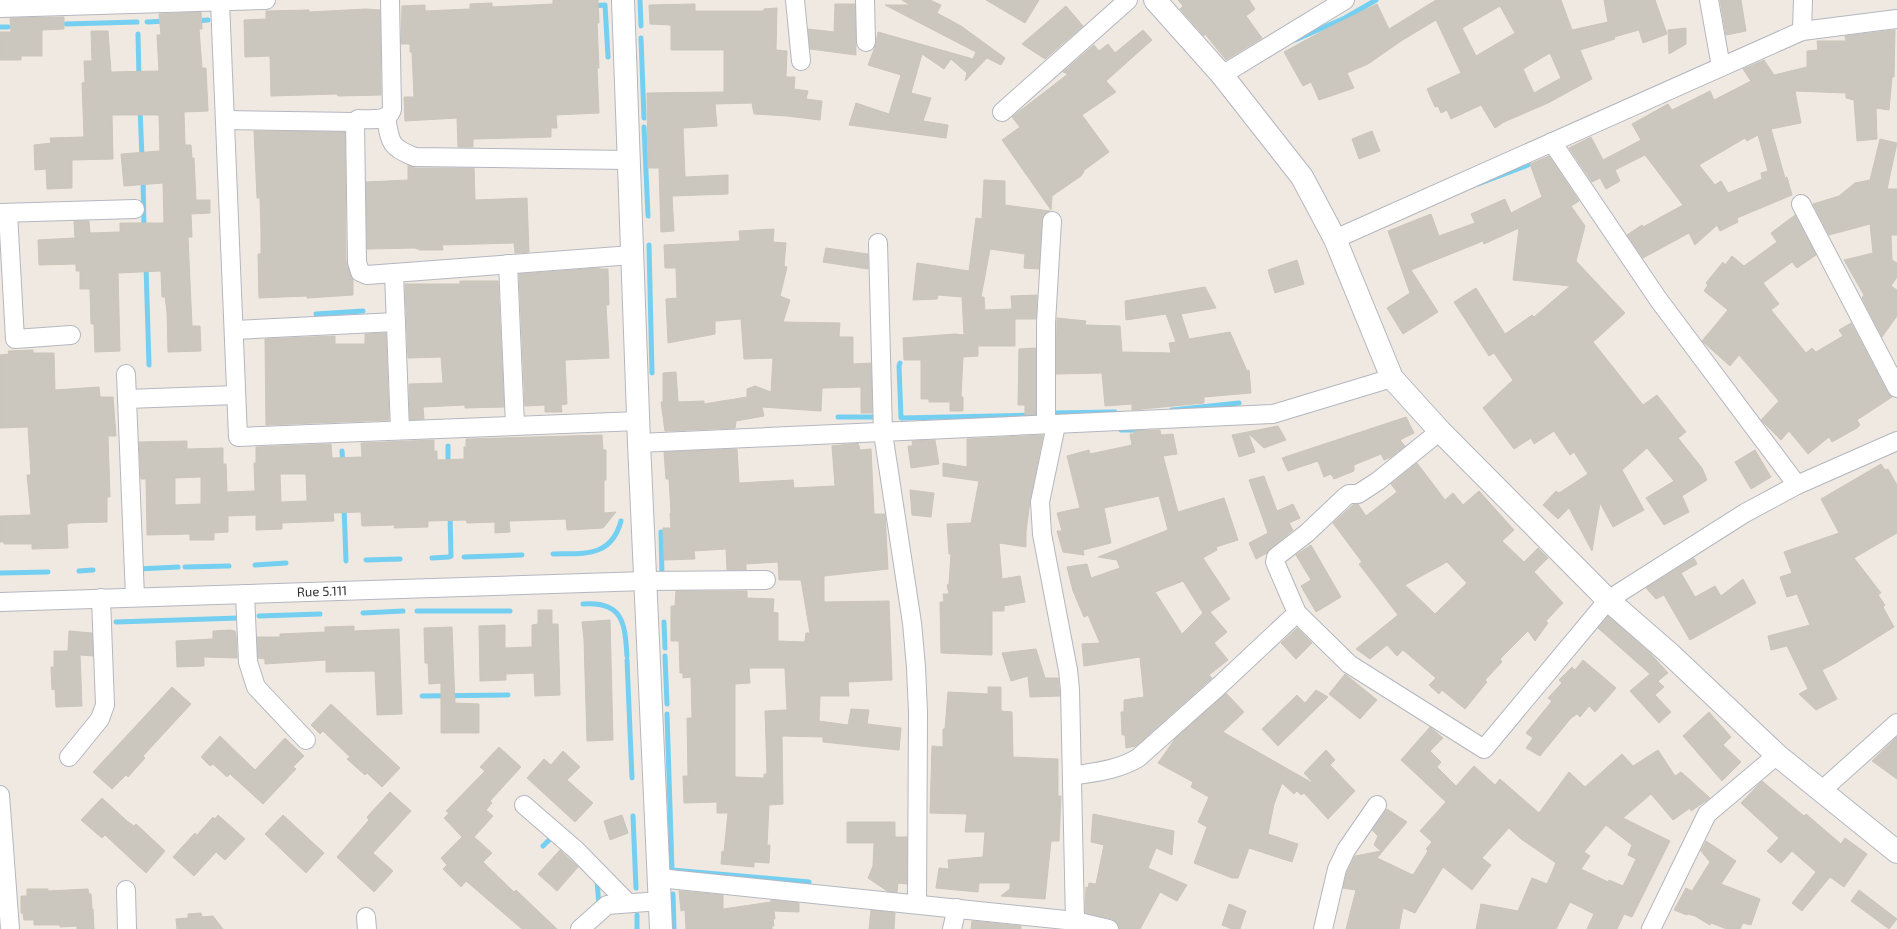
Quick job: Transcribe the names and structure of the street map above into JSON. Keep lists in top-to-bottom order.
{
  "streets": {
    "street": ["Rue 5.111"]
  }
}
